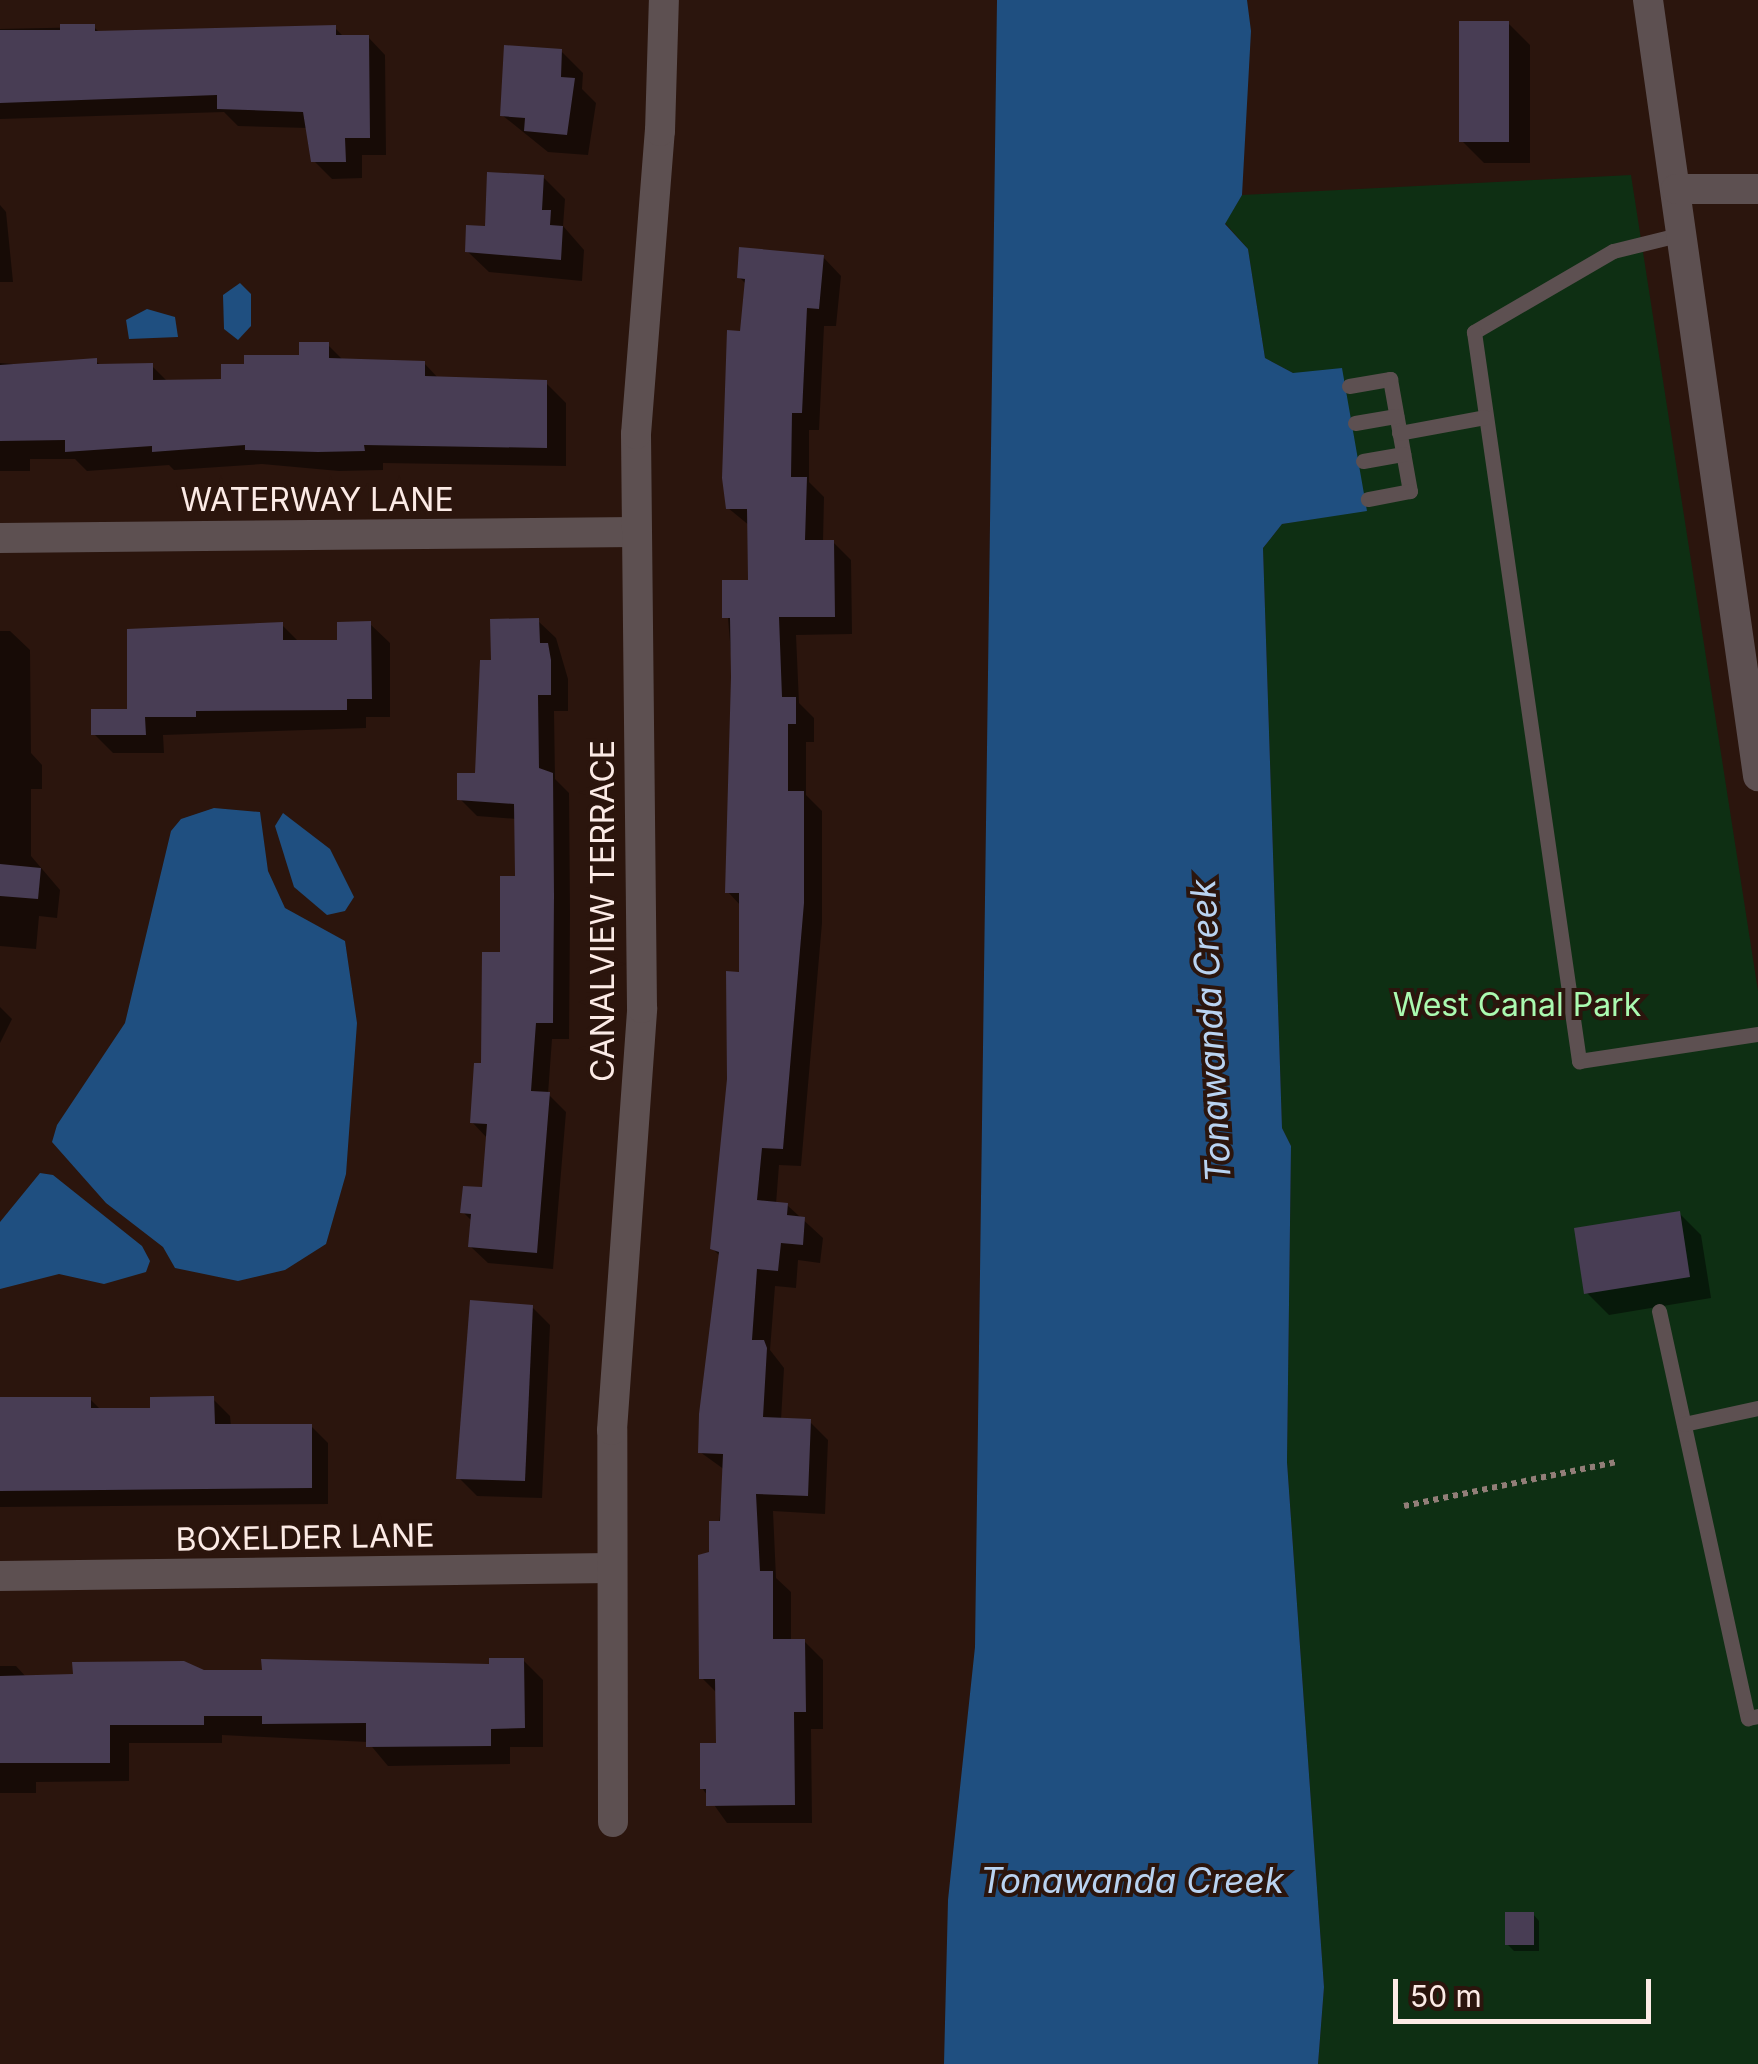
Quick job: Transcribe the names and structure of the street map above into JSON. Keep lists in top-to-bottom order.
{
  "streets": {
    "street": ["WATERWAY LANE", "CANALVIEW TERRACE", "BOXELDER LANE"]
  },
  "crossings": [
    ["WATERWAY LANE", "CANALVIEW TERRACE"],
    ["CANALVIEW TERRACE", "BOXELDER LANE"]
  ],
  "water": ["Tonawanda Creek"],
  "parks": ["West Canal Park"],
  "scale_bar": "50 m"
}
